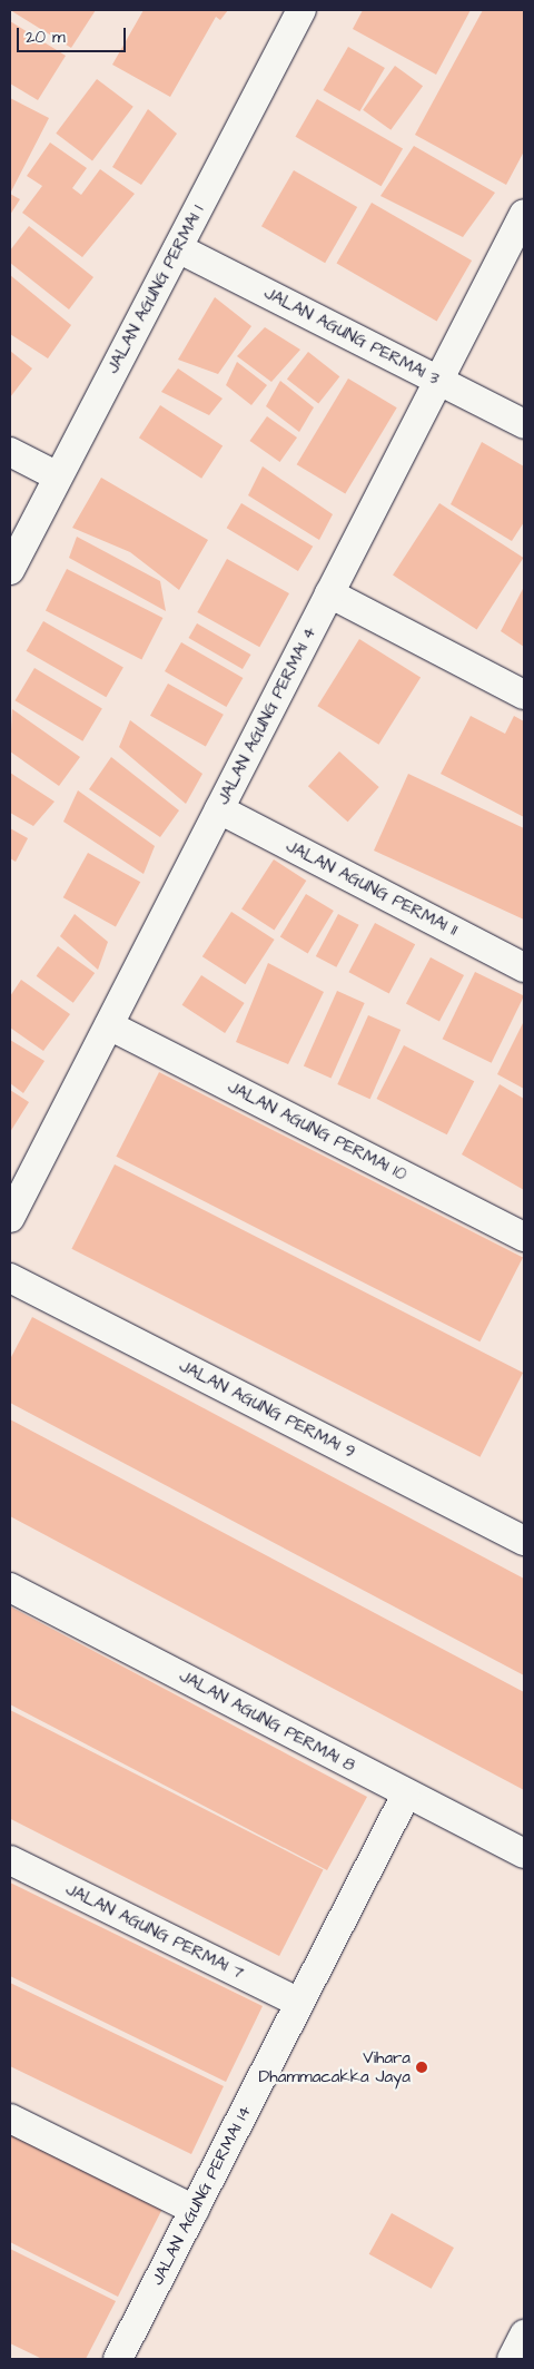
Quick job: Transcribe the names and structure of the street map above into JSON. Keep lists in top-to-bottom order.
{
  "streets": {
    "street": [
      "JALAN AGUNG PERMAI 1",
      "JALAN AGUNG PERMAI 3",
      "JALAN AGUNG PERMAI 4",
      "JALAN AGUNG PERMAI 11",
      "JALAN AGUNG PERMAI 10",
      "JALAN AGUNG PERMAI 9",
      "JALAN AGUNG PERMAI 8",
      "JALAN AGUNG PERMAI 7",
      "JALAN AGUNG PERMAI 14"
    ]
  },
  "crossings": [
    ["JALAN AGUNG PERMAI 1", "JALAN AGUNG PERMAI 3"],
    ["JALAN AGUNG PERMAI 3", "JALAN AGUNG PERMAI 4"],
    ["JALAN AGUNG PERMAI 4", "JALAN AGUNG PERMAI 11"],
    ["JALAN AGUNG PERMAI 4", "JALAN AGUNG PERMAI 10"],
    ["JALAN AGUNG PERMAI 8", "JALAN AGUNG PERMAI 14"],
    ["JALAN AGUNG PERMAI 7", "JALAN AGUNG PERMAI 14"]
  ],
  "places": ["Vihara Dhammacakka Jaya"],
  "scale_bar": "20 m"
}
